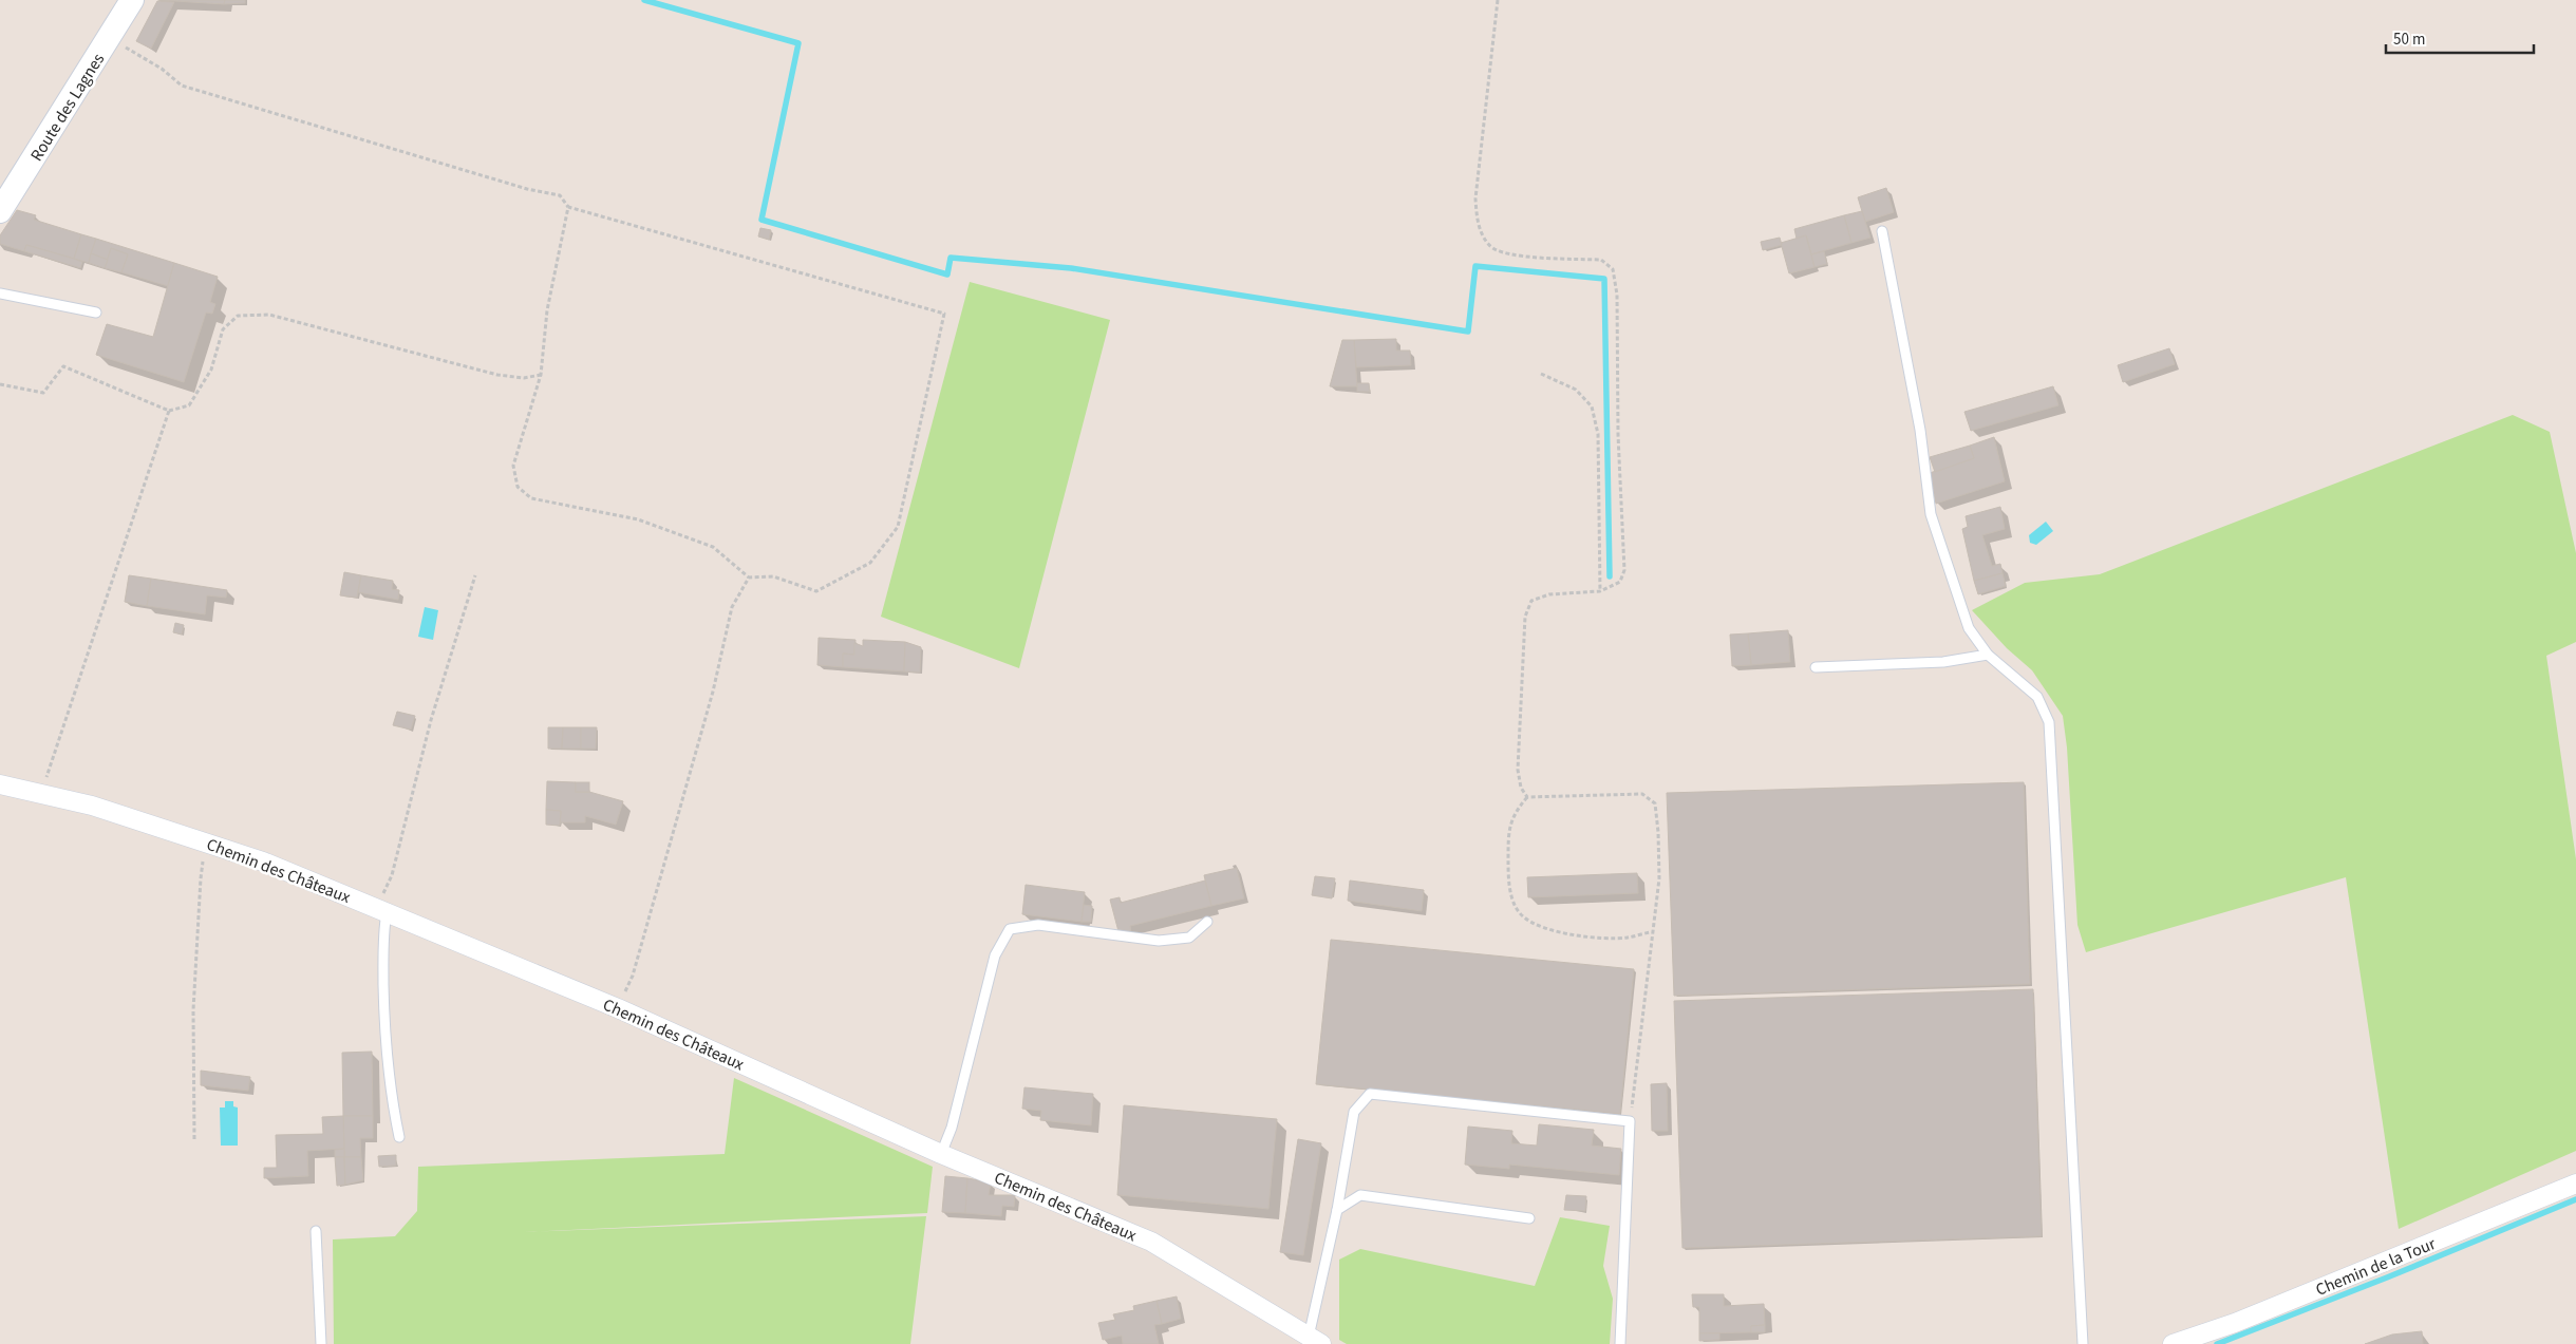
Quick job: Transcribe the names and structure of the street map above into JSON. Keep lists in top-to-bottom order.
{
  "streets": {
    "street": ["Route des Lagnes", "Chemin des Châteaux", "Chemin de la Tour"]
  },
  "scale_bar": "50 m"
}
